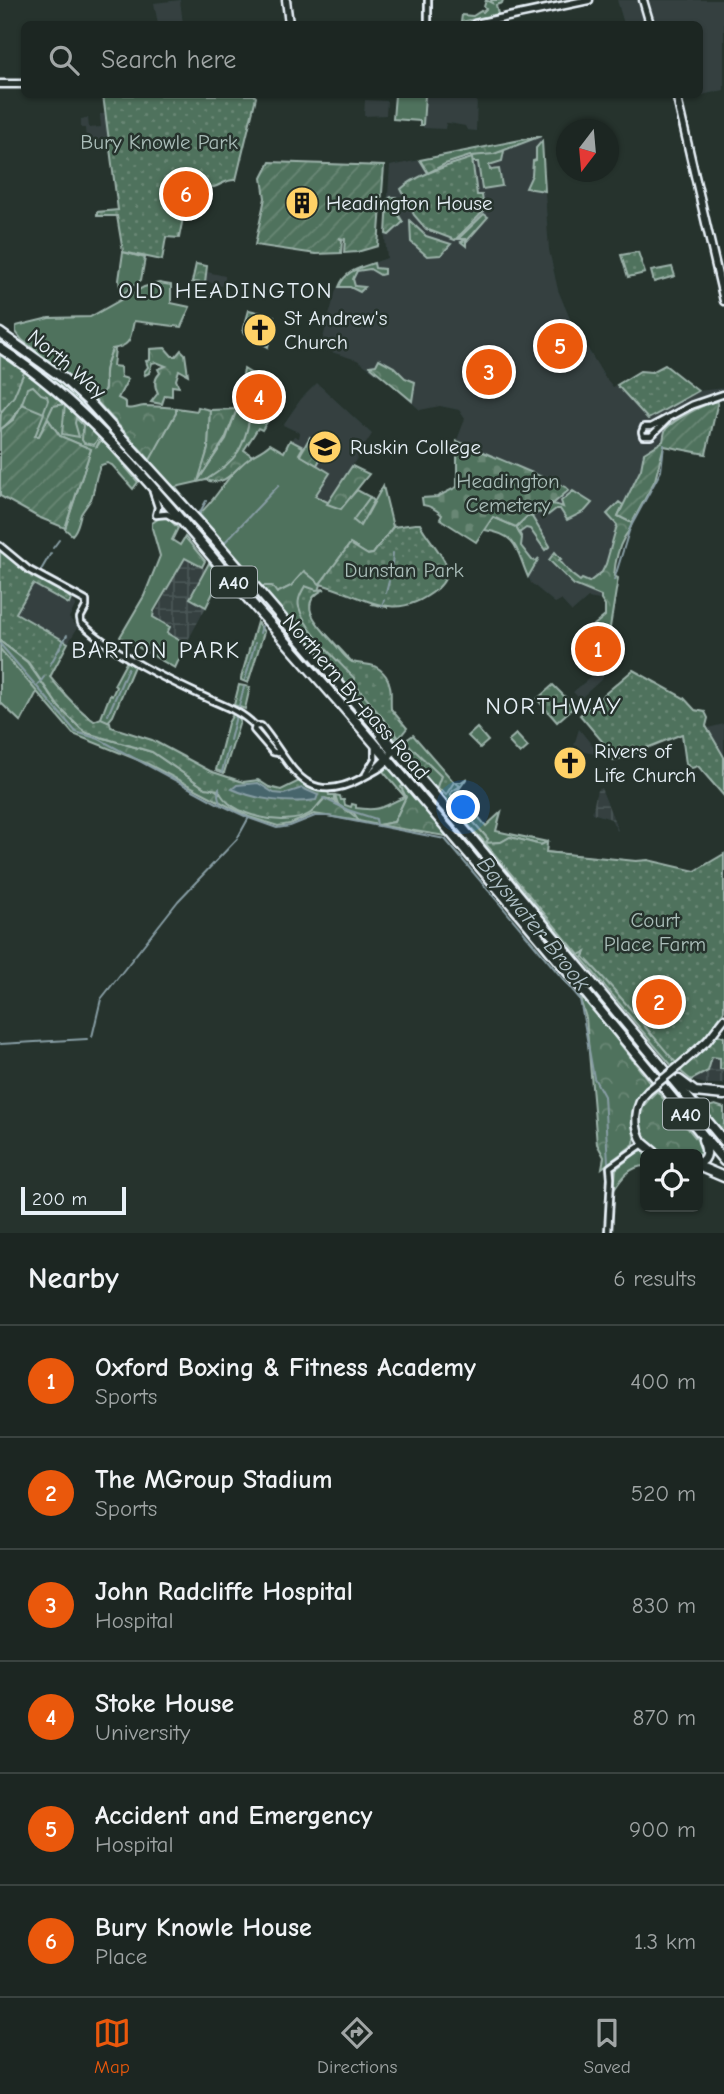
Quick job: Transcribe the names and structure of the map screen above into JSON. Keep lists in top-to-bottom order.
{
  "streets": {
    "highway": ["North Way", "A40", "Northern By-pass Road"]
  },
  "crossings": [
    ["North Way", "Northern By-pass Road"]
  ],
  "districts": ["OLD HEADINGTON", "BARTON PARK", "NORTHWAY"],
  "water": ["Bayswater Brook"],
  "parks": [
    "Bury Knowle Park",
    "Headington Cemetery",
    "Dunstan Park",
    "Court Place Farm"
  ],
  "places": {
    "building": ["Headington House"],
    "church": ["St Andrew's Church", "Rivers of Life Church"],
    "school or university": ["Ruskin College"]
  },
  "scale_bar": "200 m",
  "north": "bottom",
  "page": {
    "search": "Search here",
    "pins": [
      "6",
      "5",
      "3",
      "4",
      "1",
      "2"
    ],
    "scale": "200 m",
    "heading": ["Nearby", "6 results"],
    "list": [
      {
        "mark": "1",
        "name": "Oxford Boxing & Fitness Academy",
        "note": "Sports",
        "value": "400 m"
      },
      {
        "mark": "2",
        "name": "The MGroup Stadium",
        "note": "Sports",
        "value": "520 m"
      },
      {
        "mark": "3",
        "name": "John Radcliffe Hospital",
        "note": "Hospital",
        "value": "830 m"
      },
      {
        "mark": "4",
        "name": "Stoke House",
        "note": "University",
        "value": "870 m"
      },
      {
        "mark": "5",
        "name": "Accident and Emergency",
        "note": "Hospital",
        "value": "900 m"
      },
      {
        "mark": "6",
        "name": "Bury Knowle House",
        "note": "Place",
        "value": "1.3 km"
      }
    ],
    "nav": ["Map", "Directions", "Saved"]
  }
}
